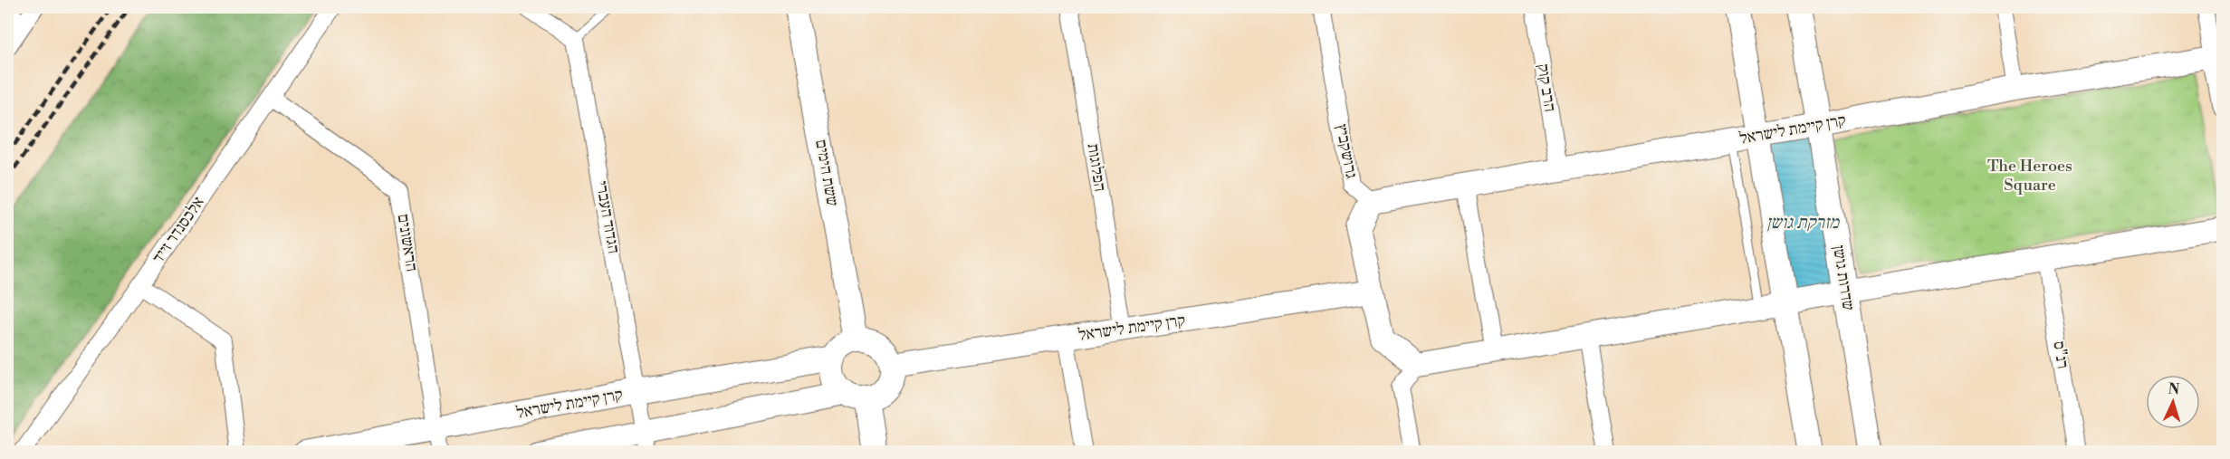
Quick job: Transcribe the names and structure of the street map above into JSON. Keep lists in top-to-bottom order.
{
  "streets": {
    "street": [
      "הרב קוק",
      "קרן קיימת לישראל",
      "גרושקביץ",
      "הפלוגות",
      "ששת הימים",
      "הגדוד העברי",
      "אלכסנדר זייד",
      "הראשונים",
      "שדרות גושן",
      "רנ\"ס"
    ]
  },
  "crossings": [
    ["הרב קוק", "קרן קיימת לישראל"],
    ["קרן קיימת לישראל", "גרושקביץ"],
    ["קרן קיימת לישראל", "הפלוגות"],
    ["קרן קיימת לישראל", "ששת הימים"],
    ["קרן קיימת לישראל", "הגדוד העברי"],
    ["קרן קיימת לישראל", "הראשונים"],
    ["קרן קיימת לישראל", "שדרות גושן"],
    ["אלכסנדר זייד", "הראשונים"]
  ],
  "water": ["מזרקת גושן"],
  "parks": ["The Heroes Square"],
  "north": "top"
}
